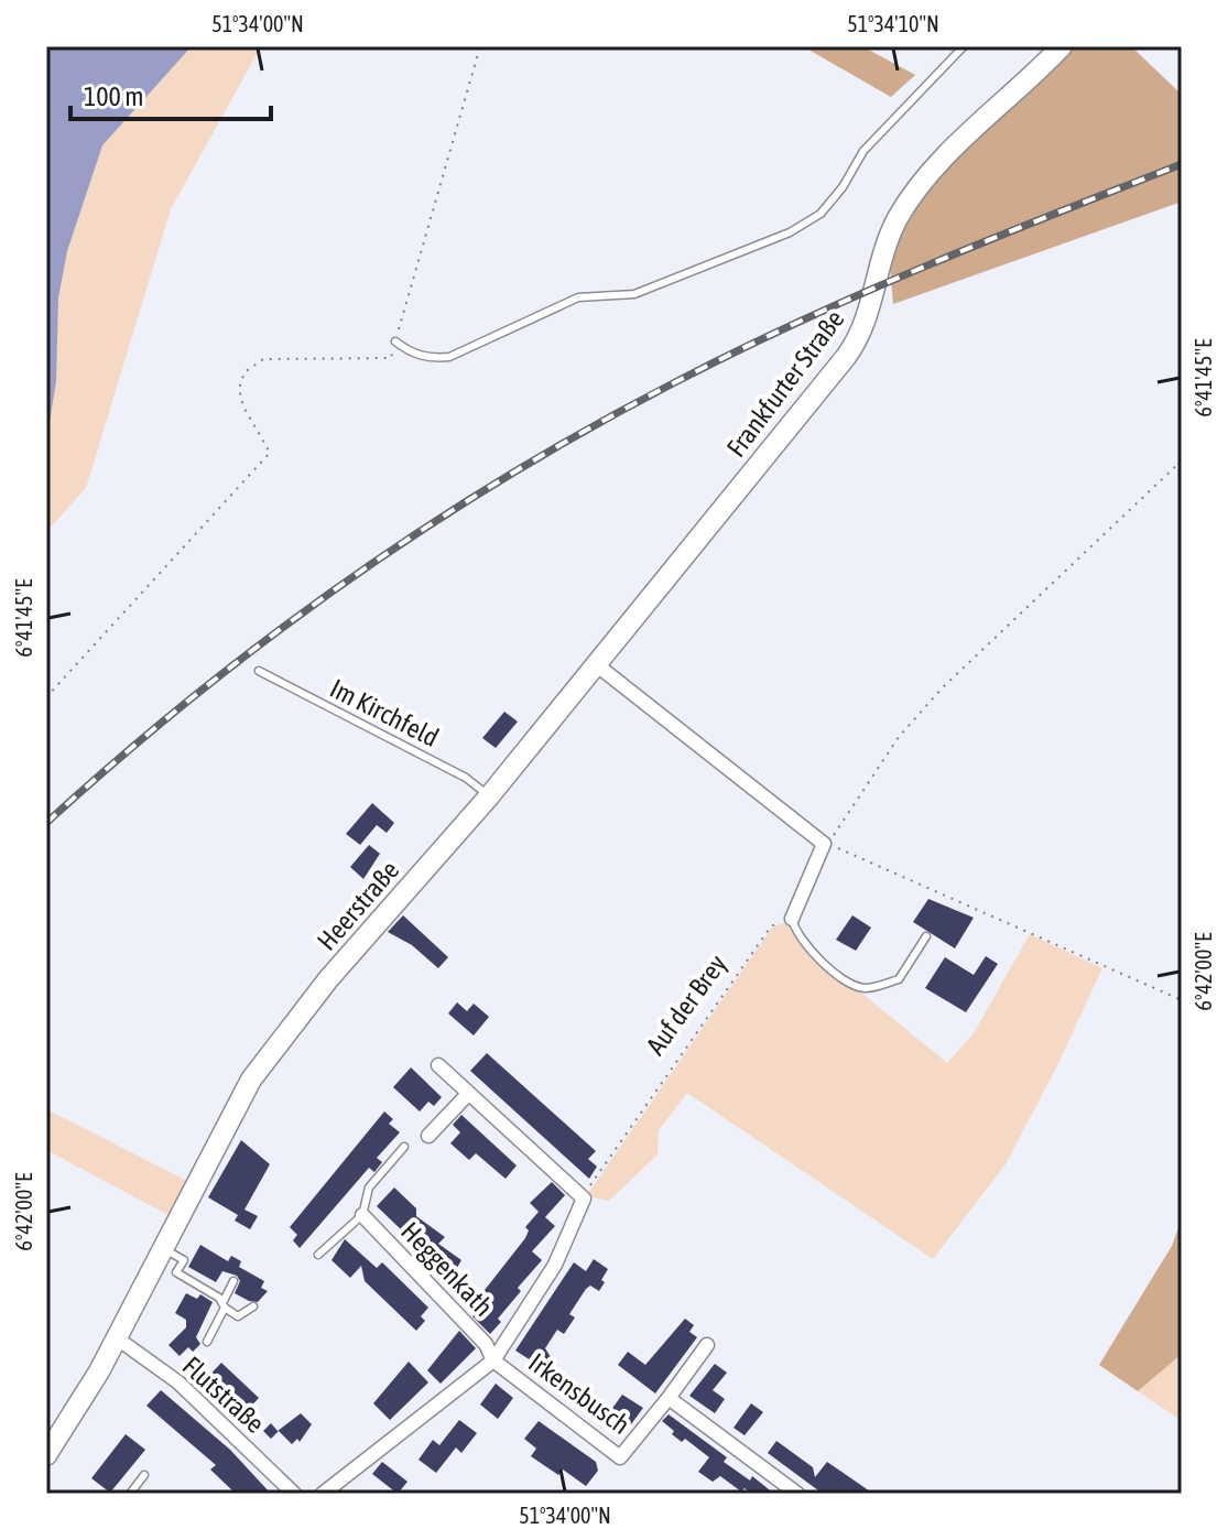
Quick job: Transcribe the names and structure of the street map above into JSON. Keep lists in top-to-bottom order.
{
  "streets": {
    "main road": ["Frankfurter Straße", "Heerstraße"],
    "street": ["Heggenkath", "Irkensbusch", "Flutstraße"],
    "lane": ["Im Kirchfeld"],
    "path": ["Auf der Brey"]
  },
  "crossings": [
    ["Frankfurter Straße", "Heerstraße"],
    ["Im Kirchfeld", "Heerstraße"],
    ["Heerstraße", "Flutstraße"],
    ["Heggenkath", "Irkensbusch"]
  ],
  "scale_bar": "100 m",
  "coordinates": [
    "51°34'00\"N",
    "51°34'10\"N",
    "6°41'45\"E",
    "6°42'00\"E"
  ]
}
